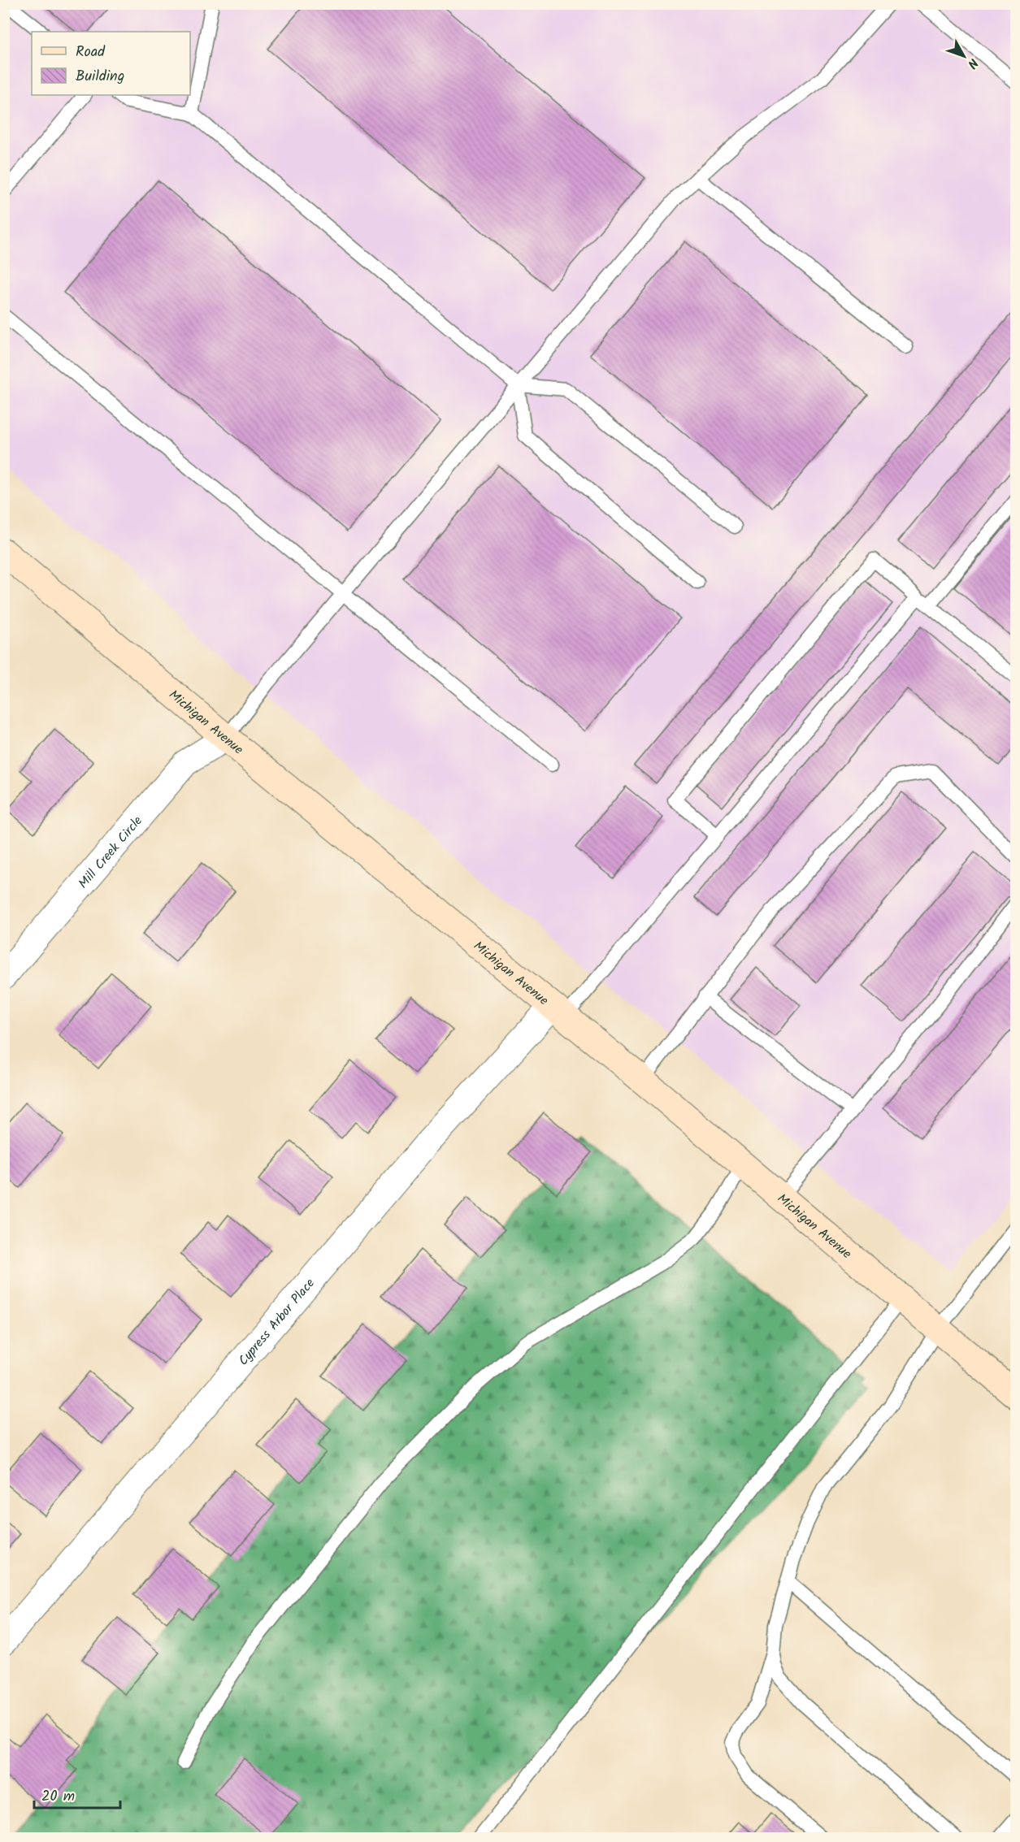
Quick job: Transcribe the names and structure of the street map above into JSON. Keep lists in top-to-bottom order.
{
  "streets": {
    "main road": ["Michigan Avenue"],
    "street": ["Mill Creek Circle", "Cypress Arbor Place"]
  },
  "crossings": [
    ["Michigan Avenue", "Mill Creek Circle"],
    ["Michigan Avenue", "Cypress Arbor Place"]
  ],
  "legend": ["Road", "Building"],
  "scale_bar": "20 m",
  "north": "bottom right"
}
